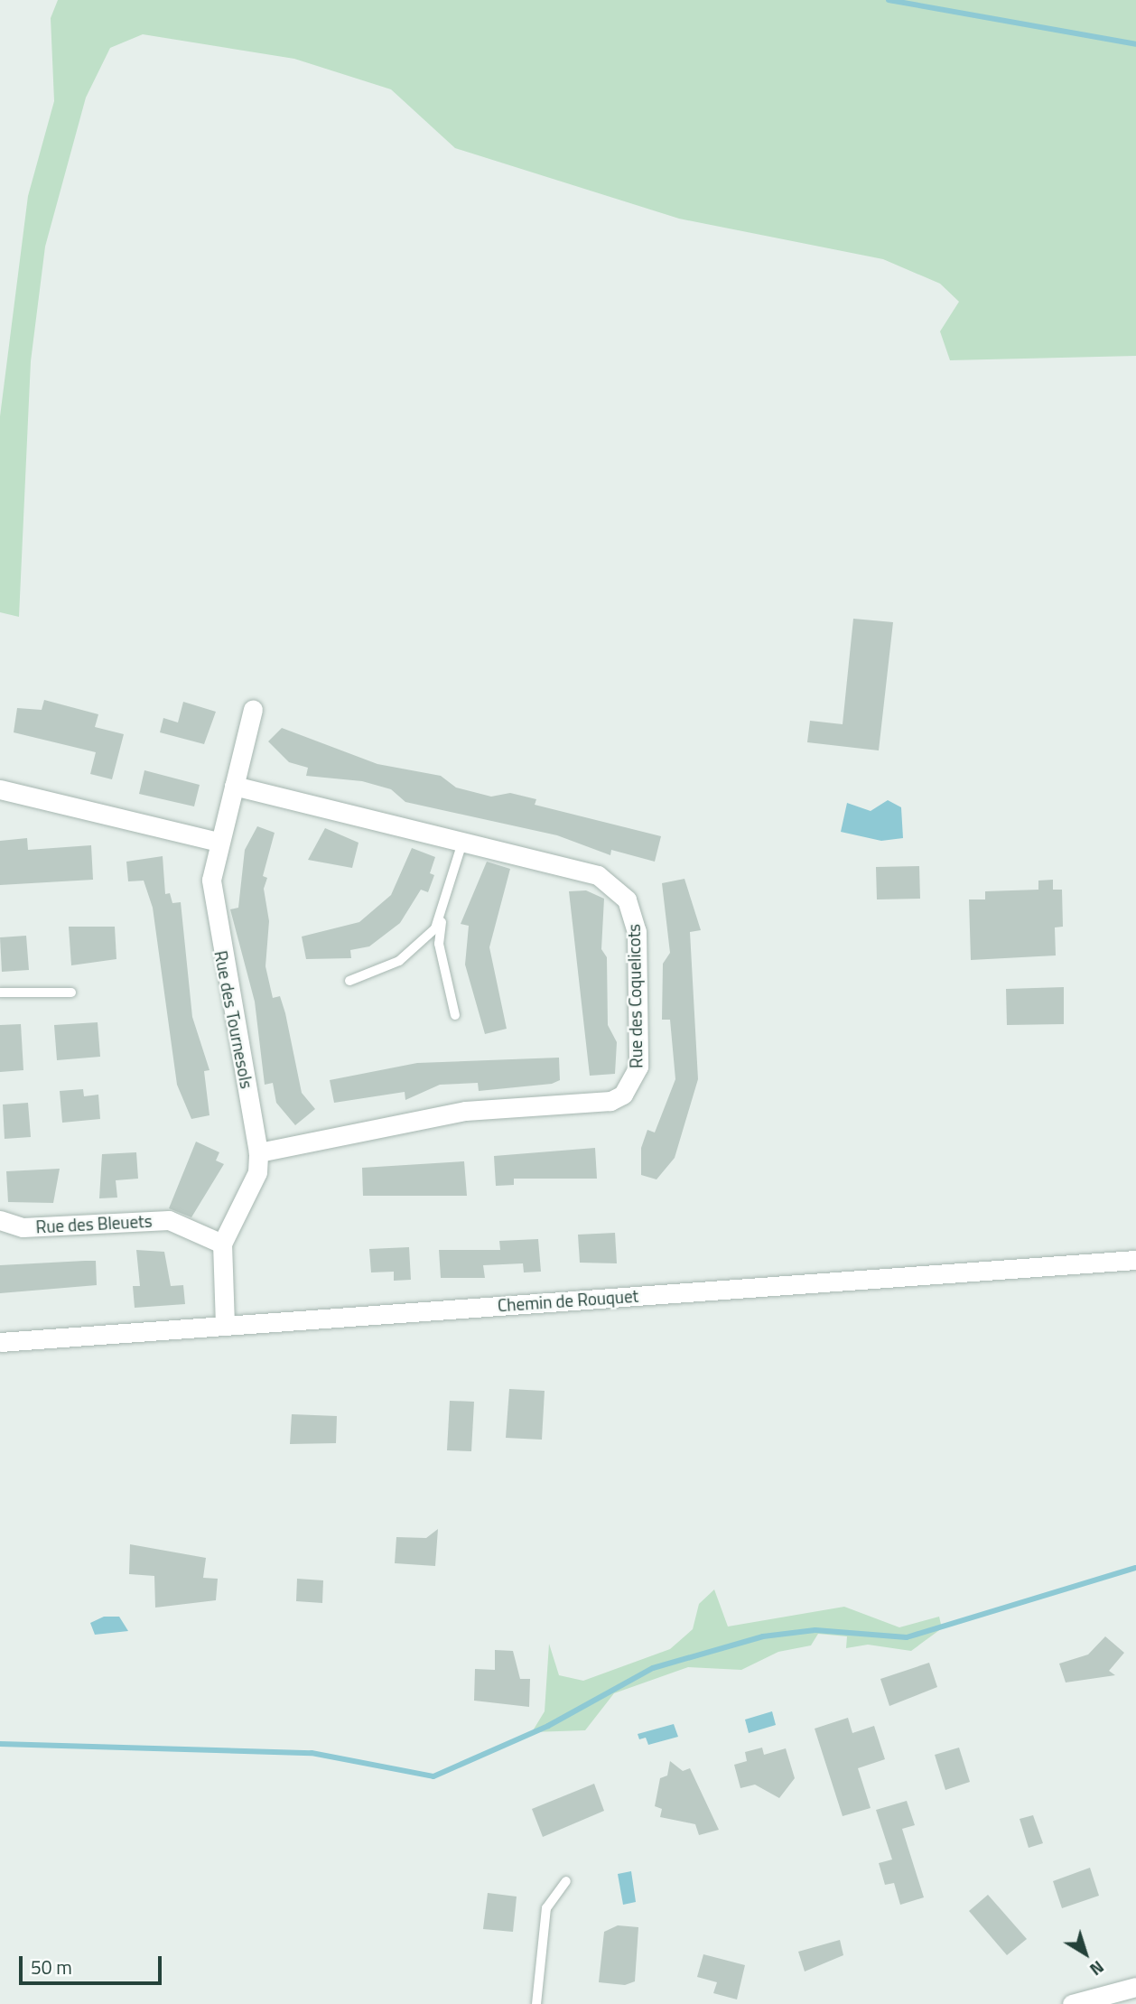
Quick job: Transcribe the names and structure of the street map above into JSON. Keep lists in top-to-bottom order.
{
  "streets": {
    "street": [
      "Rue des Coquelicots",
      "Rue des Tournesols",
      "Rue des Bleuets",
      "Chemin de Rouquet"
    ]
  },
  "crossings": [
    ["Rue des Coquelicots", "Rue des Tournesols"],
    ["Rue des Tournesols", "Rue des Bleuets"],
    ["Rue des Tournesols", "Chemin de Rouquet"]
  ],
  "scale_bar": "50 m",
  "north": "bottom right"
}
